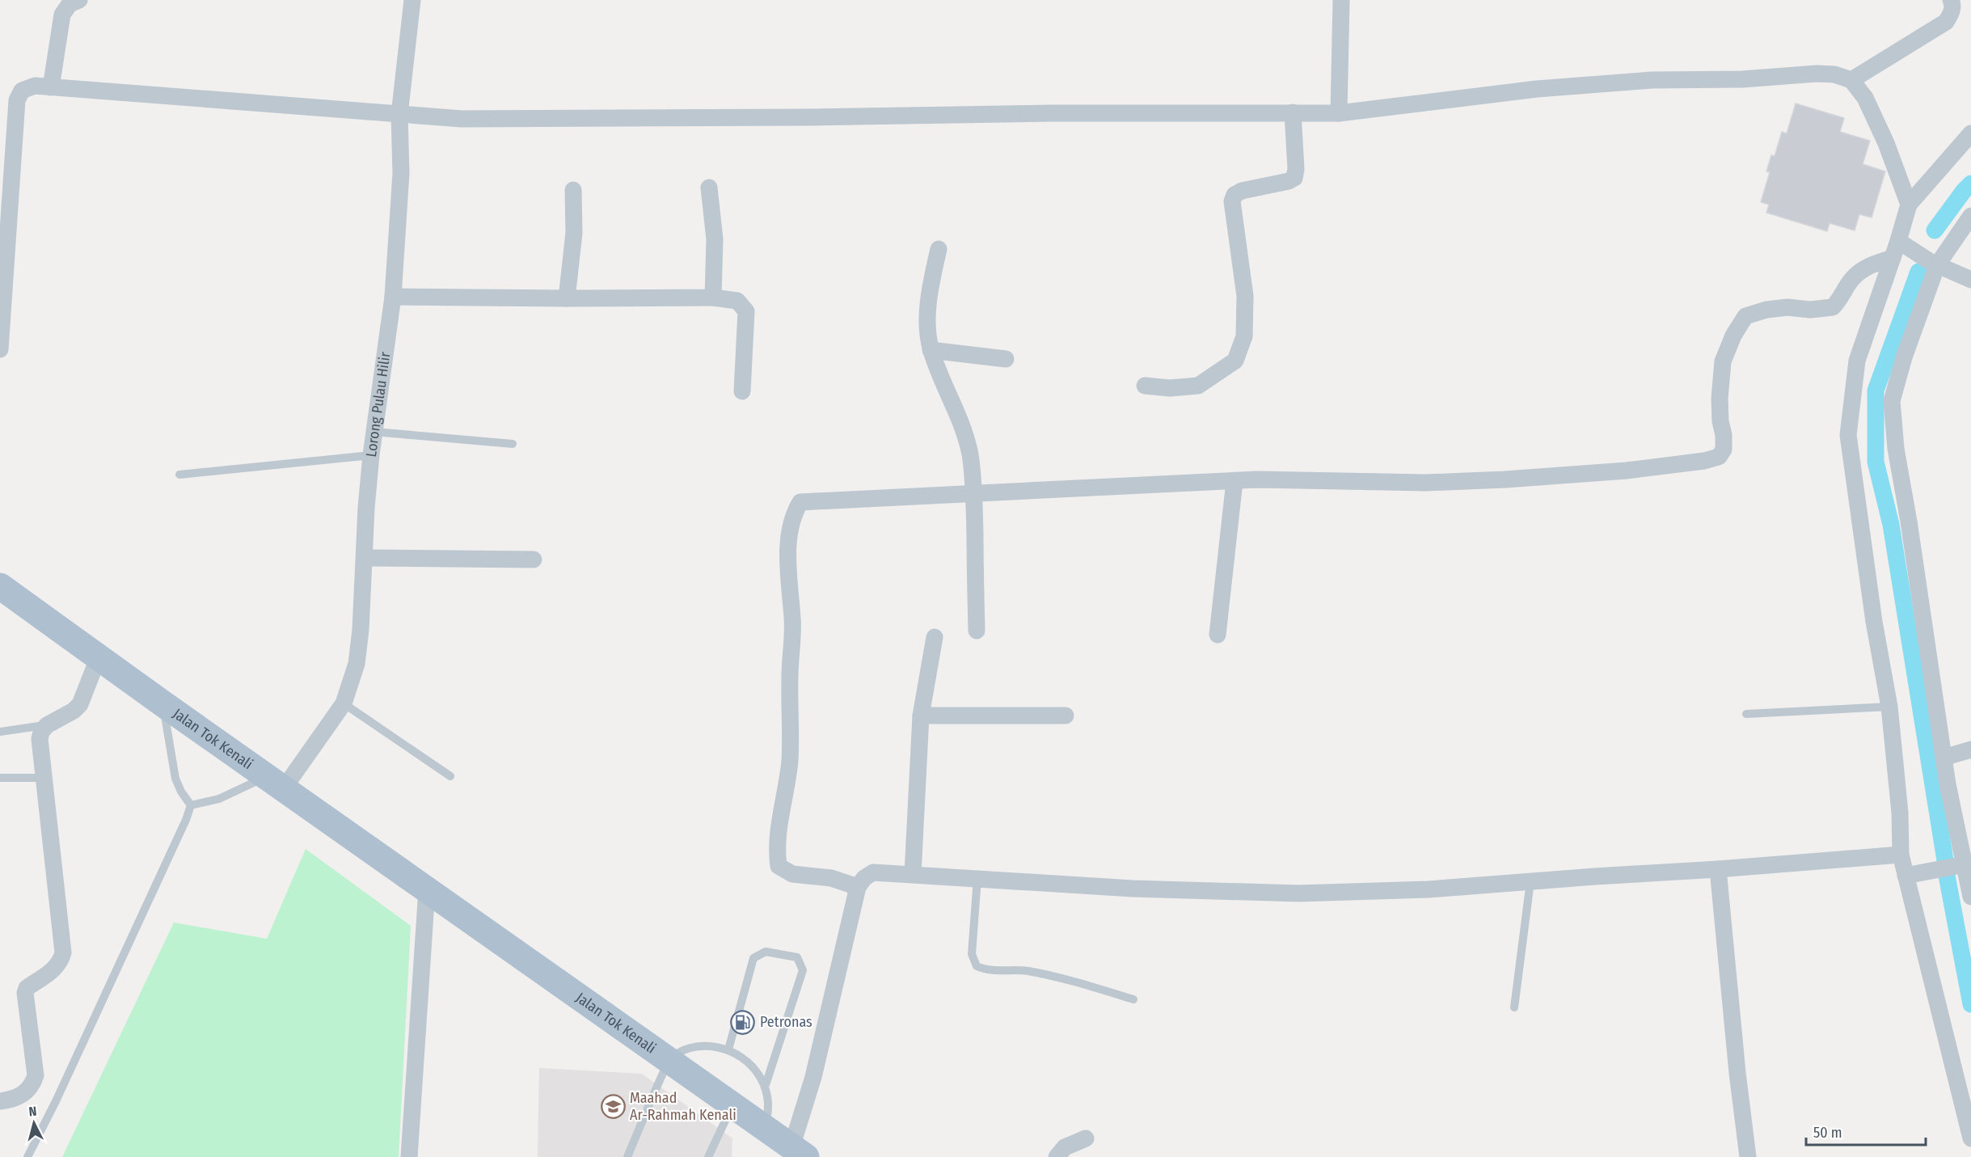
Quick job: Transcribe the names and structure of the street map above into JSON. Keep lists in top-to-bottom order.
{
  "streets": {
    "main road": ["Jalan Tok Kenali"],
    "street": ["Lorong Pulau Hilir"]
  },
  "crossings": [
    ["Lorong Pulau Hilir", "Jalan Tok Kenali"]
  ],
  "places": {
    "fuel station": ["Petronas"],
    "school or university": ["Maahad Ar-Rahmah Kenali"]
  },
  "scale_bar": "50 m",
  "north": "top"
}
